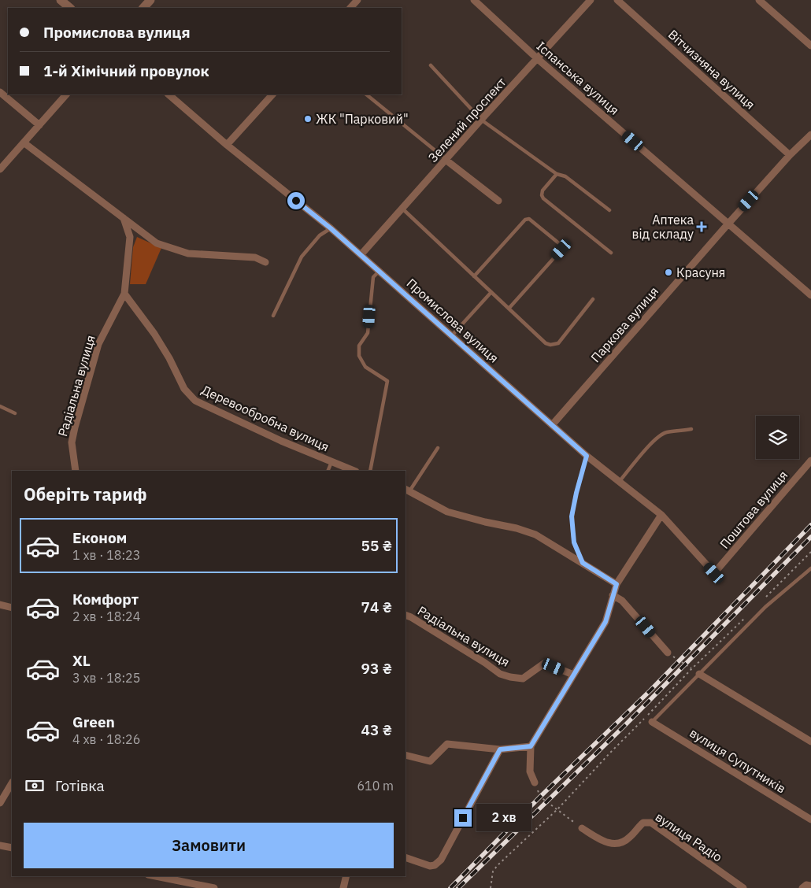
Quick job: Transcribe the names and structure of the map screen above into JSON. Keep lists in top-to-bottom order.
{
  "streets": {
    "street": [
      "Вітчизняна вулиця",
      "Іспанська вулиця",
      "Зелений проспект",
      "Промислова вулиця",
      "Паркова вулиця",
      "Радіальна вулиця",
      "Деревообробна вулиця",
      "Поштова вулиця",
      "вулиця Супутників",
      "вулиця Радіо"
    ]
  },
  "crossings": [
    ["Вітчизняна вулиця", "Паркова вулиця"],
    ["Іспанська вулиця", "Зелений проспект"],
    ["Іспанська вулиця", "Паркова вулиця"],
    ["Зелений проспект", "Промислова вулиця"],
    ["Промислова вулиця", "Паркова вулиця"],
    ["Промислова вулиця", "Поштова вулиця"],
    ["Радіальна вулиця", "Деревообробна вулиця"]
  ],
  "places": {
    "other": ["ЖК \"Парковий\"", "Красуня"],
    "health": ["Аптека від складу"]
  },
  "page": {
    "banner": ["Промислова вулиця", "1-й Хімічний провулок"],
    "heading": "Оберіть тариф",
    "list": [
      {
        "name": "Економ",
        "note": "1 хв · 18:23",
        "value": "55 ₴"
      },
      {
        "name": "Комфорт",
        "note": "2 хв · 18:24",
        "value": "74 ₴"
      },
      {
        "name": "XL",
        "note": "3 хв · 18:25",
        "value": "93 ₴"
      },
      {
        "name": "Green",
        "note": "4 хв · 18:26",
        "value": "43 ₴"
      }
    ],
    "pay": ["Готівка", "610 m"],
    "bubble": "2 хв",
    "buttons": "Замовити"
  }
}
